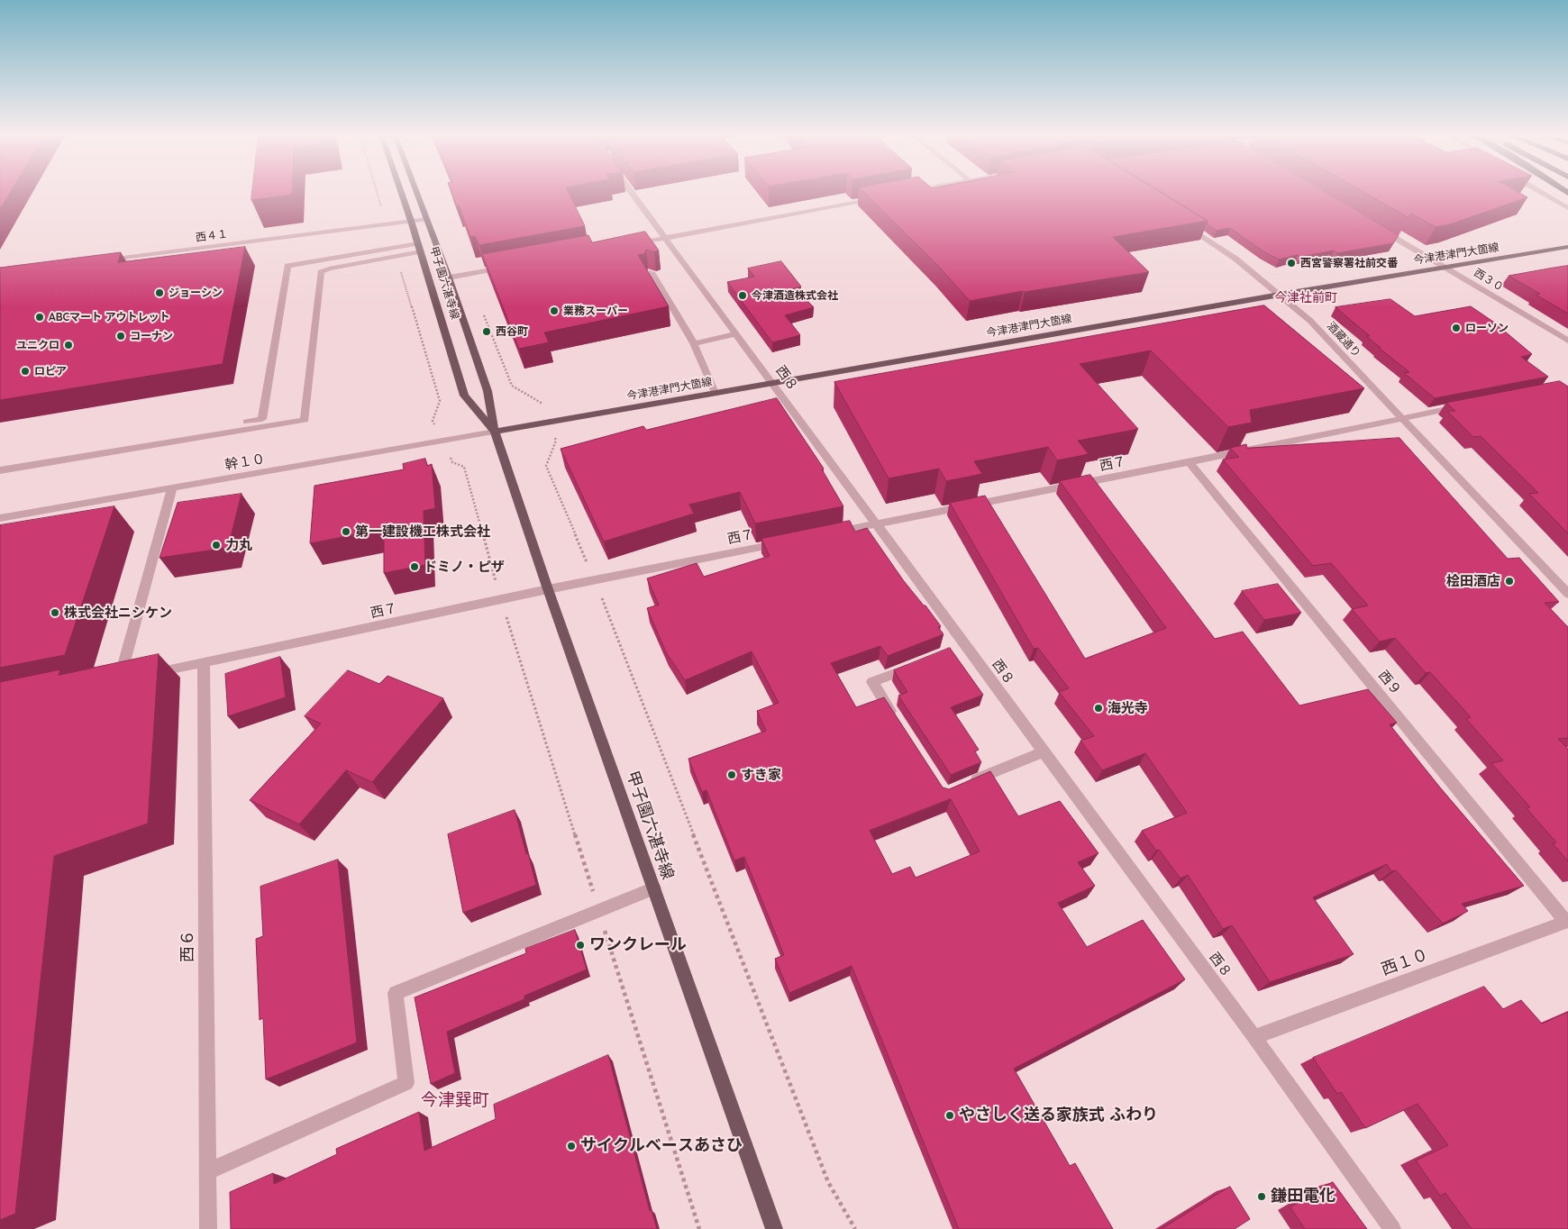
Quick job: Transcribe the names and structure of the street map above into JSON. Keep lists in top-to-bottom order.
{
  "streets": {
    "main road": ["今津港津門大箇線", "甲子園六湛寺線"],
    "street": [
      "西４１",
      "西３０",
      "酒蔵通り",
      "西８",
      "幹１０",
      "西７",
      "西９",
      "西６",
      "西１０"
    ]
  },
  "crossings": [
    ["西４１", "甲子園六湛寺線"],
    ["今津港津門大箇線", "西３０"],
    ["今津港津門大箇線", "甲子園六湛寺線"],
    ["今津港津門大箇線", "酒蔵通り"],
    ["今津港津門大箇線", "西８"],
    ["今津港津門大箇線", "幹１０"],
    ["甲子園六湛寺線", "幹１０"],
    ["甲子園六湛寺線", "西７"],
    ["酒蔵通り", "西７"],
    ["西８", "西７"],
    ["西８", "西１０"],
    ["西７", "西９"],
    ["西７", "西６"],
    ["西９", "西１０"]
  ],
  "districts": ["今津社前町", "今津巽町"],
  "places": [
    "西宮警察署社前交番",
    "ジョーシン",
    "今津酒造株式会社",
    "業務スーパー",
    "ABCマート アウトレット",
    "ローソン",
    "西谷町",
    "コーナン",
    "ユニクロ",
    "ロピア",
    "第一建設機工株式会社",
    "力丸",
    "ドミノ・ピザ",
    "桧田酒店",
    "株式会社ニシケン",
    "海光寺",
    "すき家",
    "ワンクレール",
    "やさしく送る家族式 ふわり",
    "サイクルベースあさひ",
    "鎌田電化"
  ]
}
